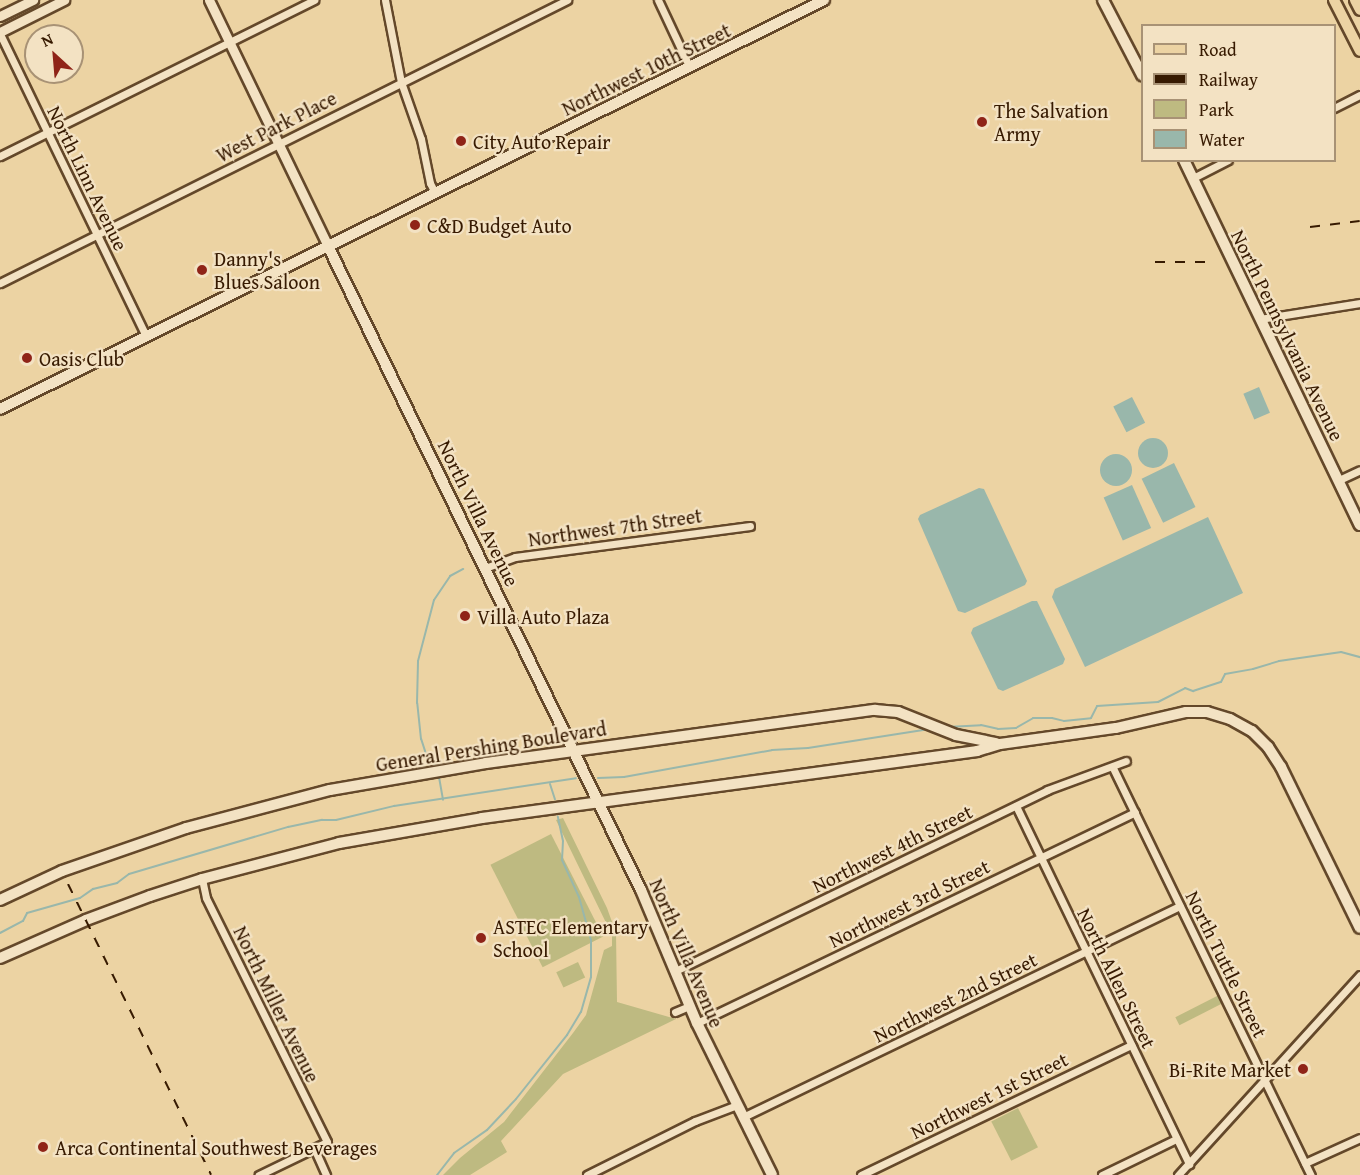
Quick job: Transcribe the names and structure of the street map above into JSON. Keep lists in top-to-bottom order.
{
  "streets": {
    "main road": [
      "Northwest 10th Street",
      "North Pennsylvania Avenue",
      "North Villa Avenue",
      "General Pershing Boulevard"
    ],
    "street": [
      "West Park Place",
      "North Linn Avenue",
      "Northwest 7th Street",
      "Northwest 4th Street",
      "Northwest 3rd Street",
      "North Tuttle Street",
      "North Allen Street",
      "Northwest 2nd Street",
      "North Miller Avenue",
      "Northwest 1st Street"
    ]
  },
  "crossings": [
    ["Northwest 10th Street", "North Linn Avenue"],
    ["Northwest 10th Street", "North Villa Avenue"],
    ["West Park Place", "North Linn Avenue"],
    ["West Park Place", "North Villa Avenue"],
    ["North Villa Avenue", "Northwest 7th Street"],
    ["North Villa Avenue", "General Pershing Boulevard"],
    ["North Villa Avenue", "Northwest 4th Street"],
    ["North Villa Avenue", "Northwest 3rd Street"],
    ["North Villa Avenue", "Northwest 2nd Street"],
    ["General Pershing Boulevard", "North Miller Avenue"],
    ["Northwest 4th Street", "North Tuttle Street"],
    ["Northwest 4th Street", "North Allen Street"],
    ["Northwest 3rd Street", "North Tuttle Street"],
    ["Northwest 3rd Street", "North Allen Street"],
    ["North Tuttle Street", "Northwest 2nd Street"],
    ["North Allen Street", "Northwest 2nd Street"],
    ["North Allen Street", "Northwest 1st Street"]
  ],
  "places": [
    "The Salvation Army",
    "City Auto Repair",
    "C&D Budget Auto",
    "Danny's Blues Saloon",
    "Oasis Club",
    "Villa Auto Plaza",
    "ASTEC Elementary School",
    "Bi-Rite Market",
    "Arca Continental Southwest Beverages"
  ],
  "legend": [
    "Road",
    "Railway",
    "Park",
    "Water"
  ],
  "north": "top left"
}
